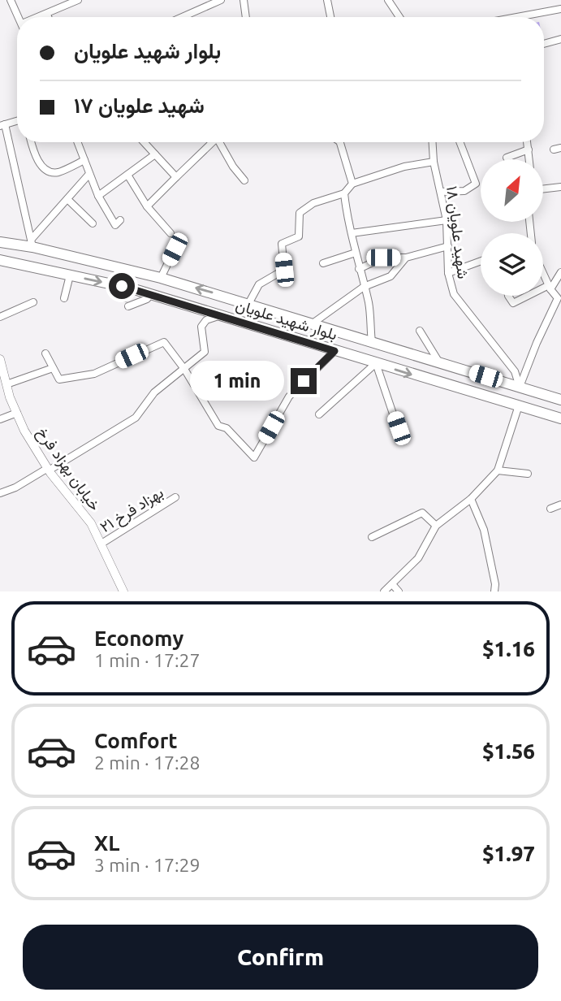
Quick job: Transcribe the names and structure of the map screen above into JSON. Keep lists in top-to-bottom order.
{
  "streets": {
    "main road": ["بلوار شهید علویان"],
    "street": ["شهید علویان ۱۸", "خیابان بهزاد فرخ", "بهزاد فرخ ۲۱"]
  },
  "crossings": [
    ["شهید علویان ۱۸", "بلوار شهید علویان"],
    ["خیابان بهزاد فرخ", "بهزاد فرخ ۲۱"]
  ],
  "north": "top right",
  "page": {
    "banner": ["بلوار شهید علویان", "شهید علویان ۱۷"],
    "bubble": "1 min",
    "list": [
      {
        "name": "Economy",
        "note": "1 min · 17:27",
        "value": "$1.16"
      },
      {
        "name": "Comfort",
        "note": "2 min · 17:28",
        "value": "$1.56"
      },
      {
        "name": "XL",
        "note": "3 min · 17:29",
        "value": "$1.97"
      }
    ],
    "buttons": "Confirm"
  }
}
